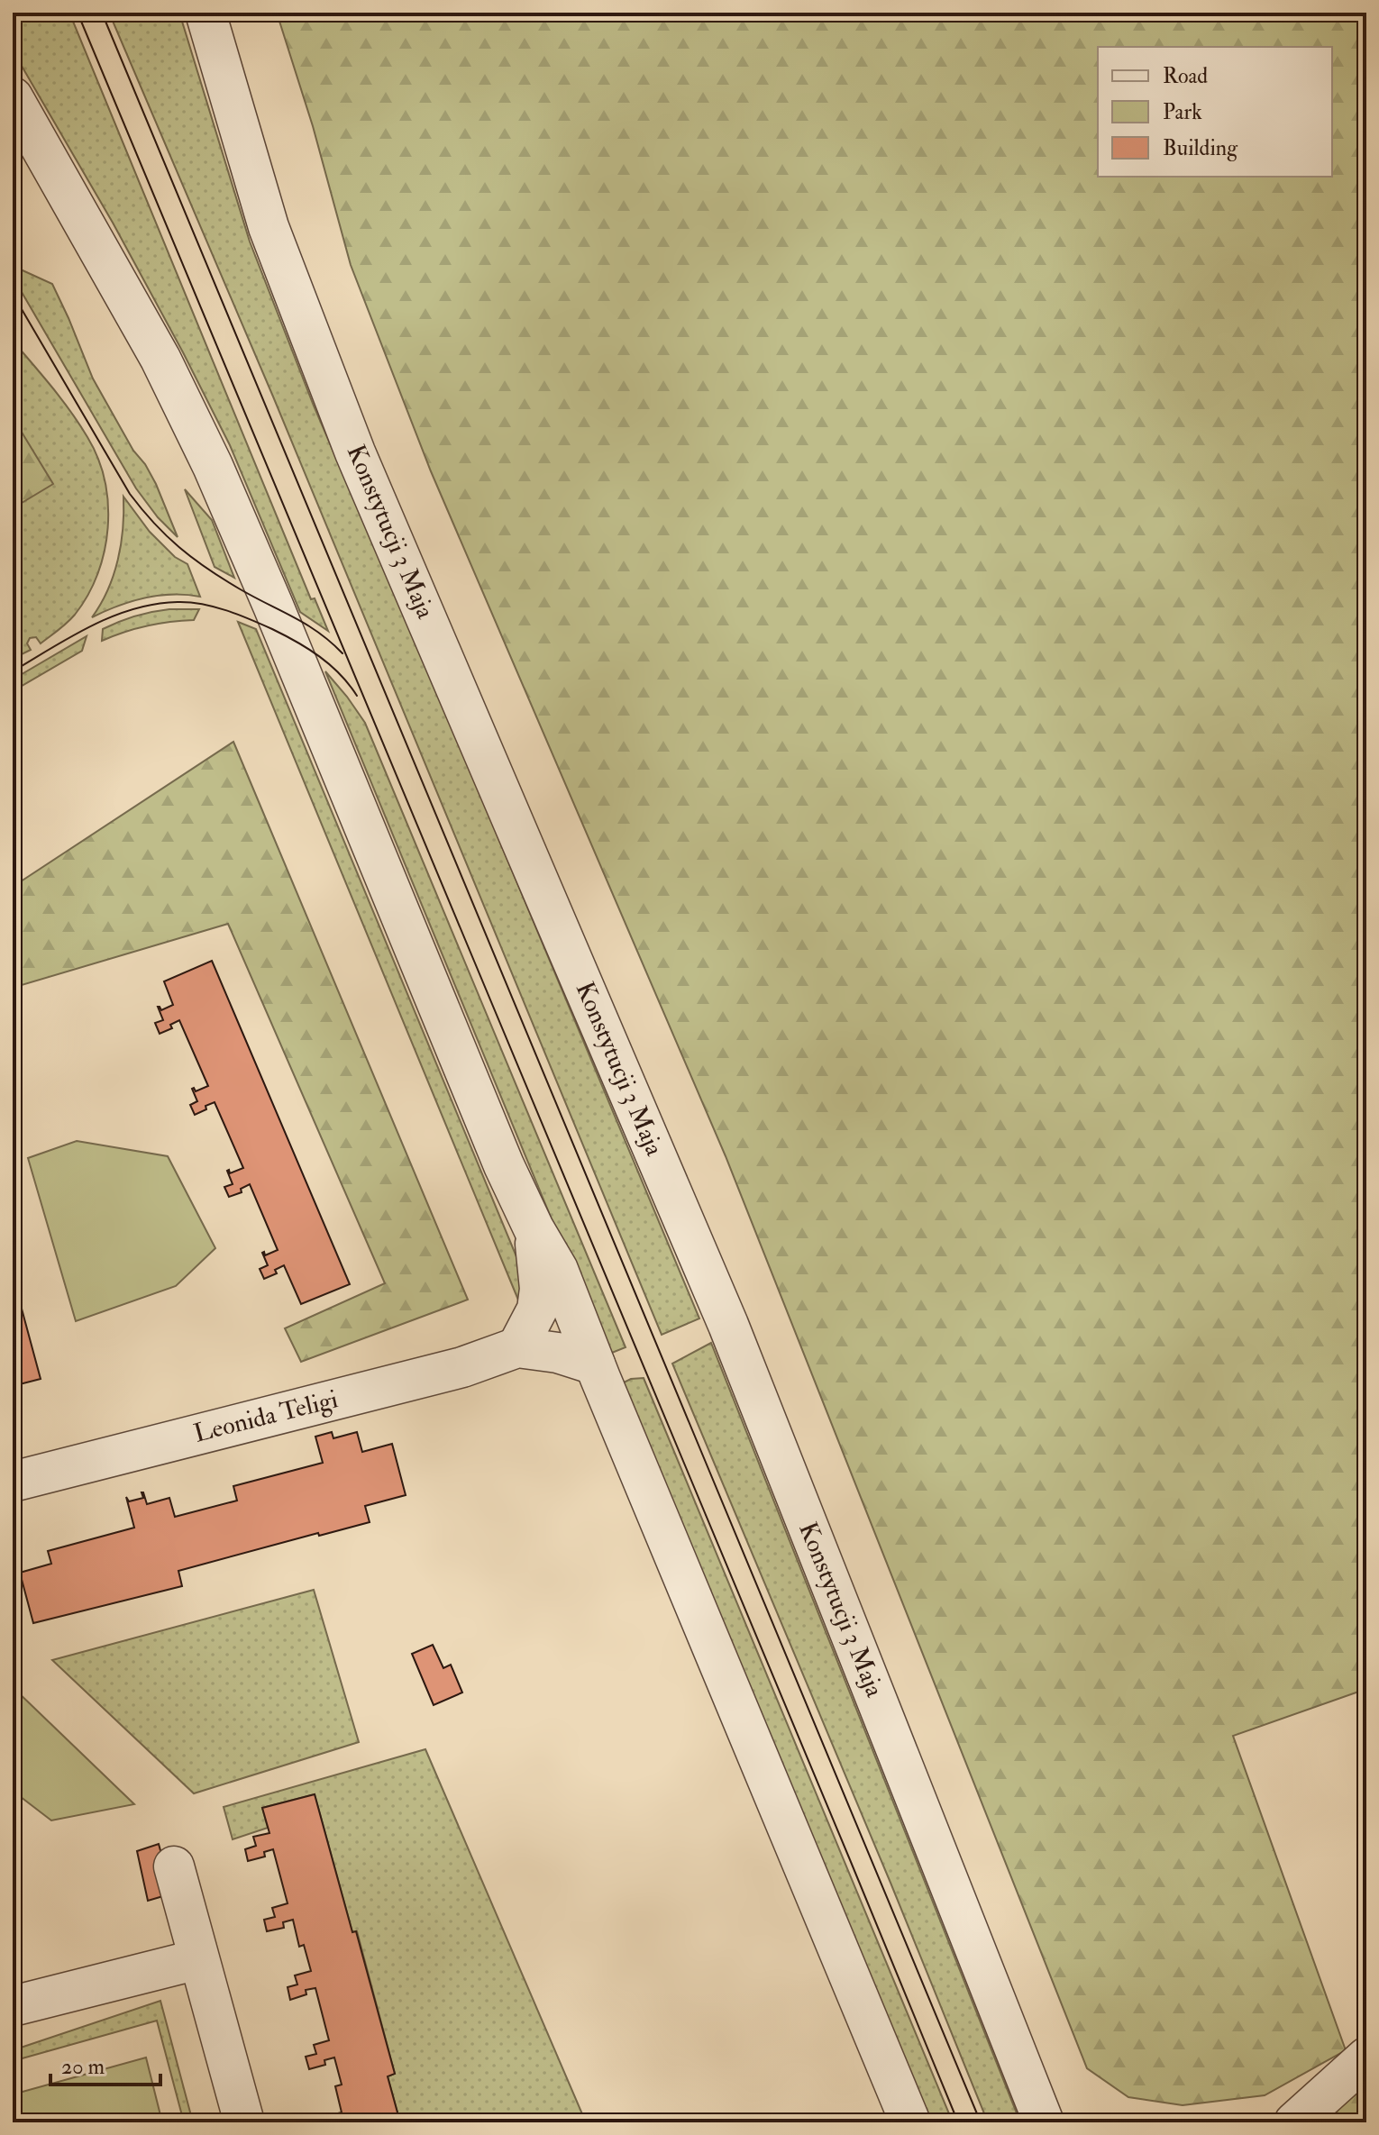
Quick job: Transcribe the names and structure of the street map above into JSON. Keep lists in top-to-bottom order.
{
  "streets": {
    "street": ["Konstytucji 3 Maja", "Leonida Teligi"]
  },
  "legend": ["Road", "Park", "Building"],
  "scale_bar": "20 m"
}
